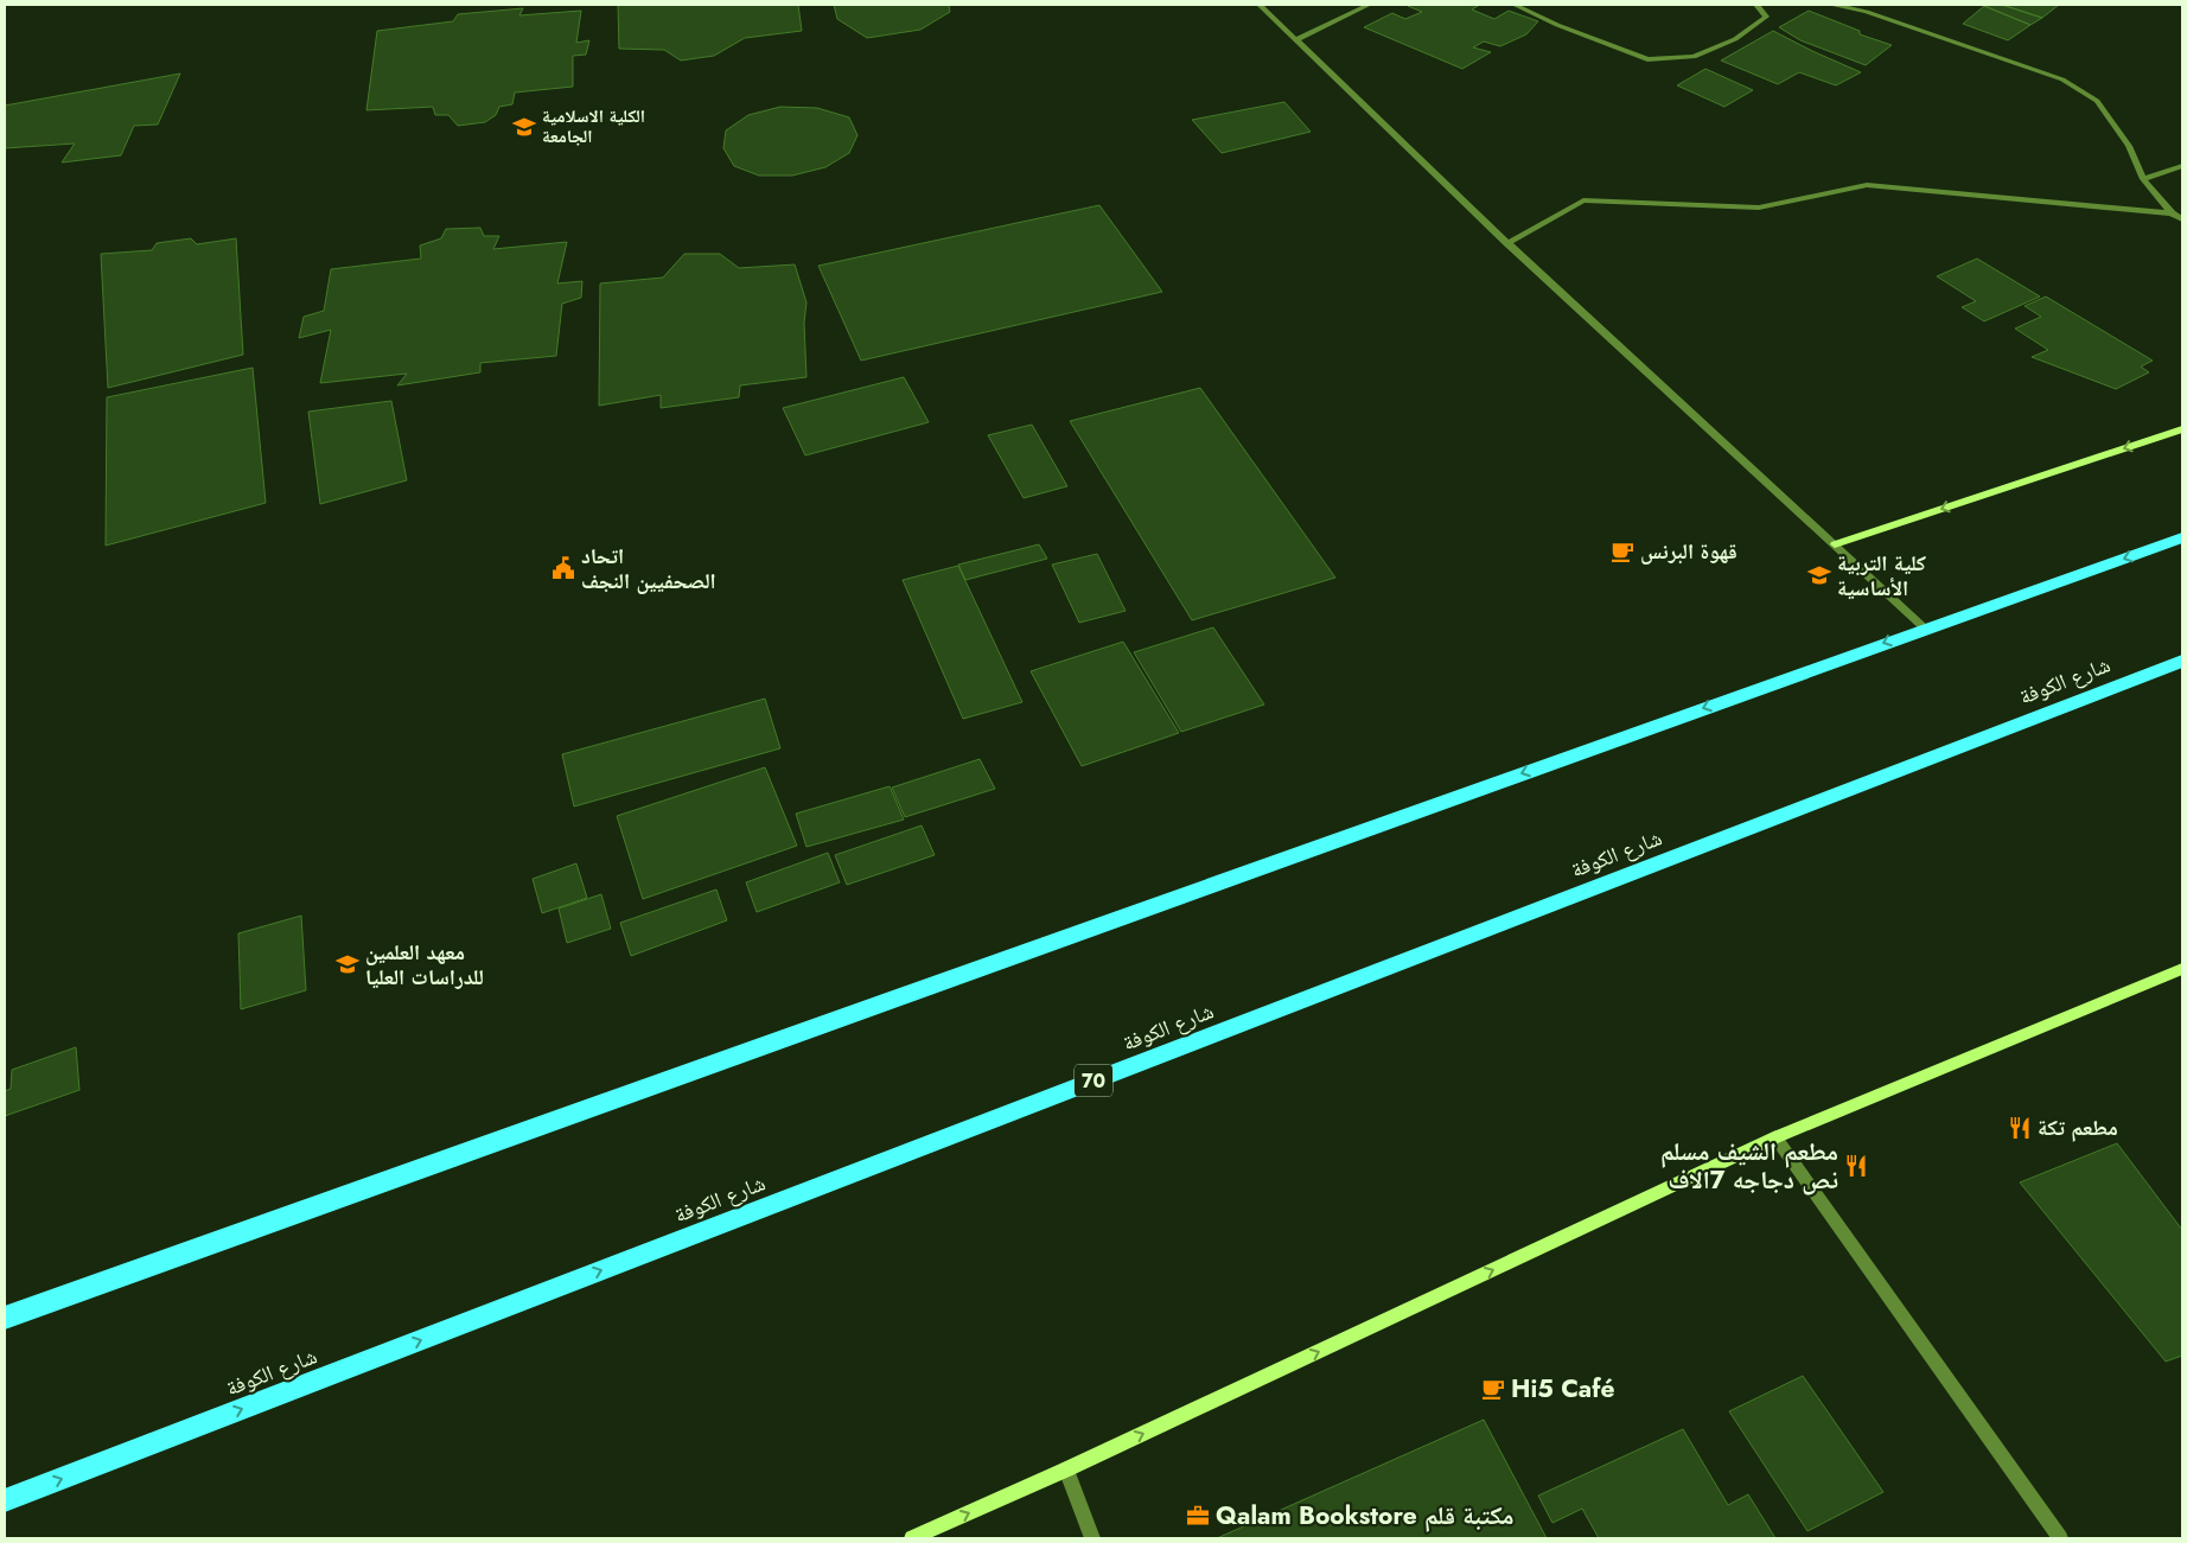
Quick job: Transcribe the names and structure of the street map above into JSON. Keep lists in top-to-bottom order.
{
  "streets": {
    "highway": ["شارع الكوفة", "70"]
  },
  "places": {
    "school or university": ["الكلية الاسلامية الجامعة", "كلية التربية الأساسية", "معهد العلمين للدراسات العليا"],
    "cafe": ["قهوة البرنس", "Hi5 Café"],
    "public building": ["اتحاد الصحفيين النجف"],
    "restaurant": ["مطعم تكة", "مطعم الشيف مسلم نص دجاجه 7الاف"],
    "office": ["Qalam Bookstore مكتبة قلم"]
  }
}
